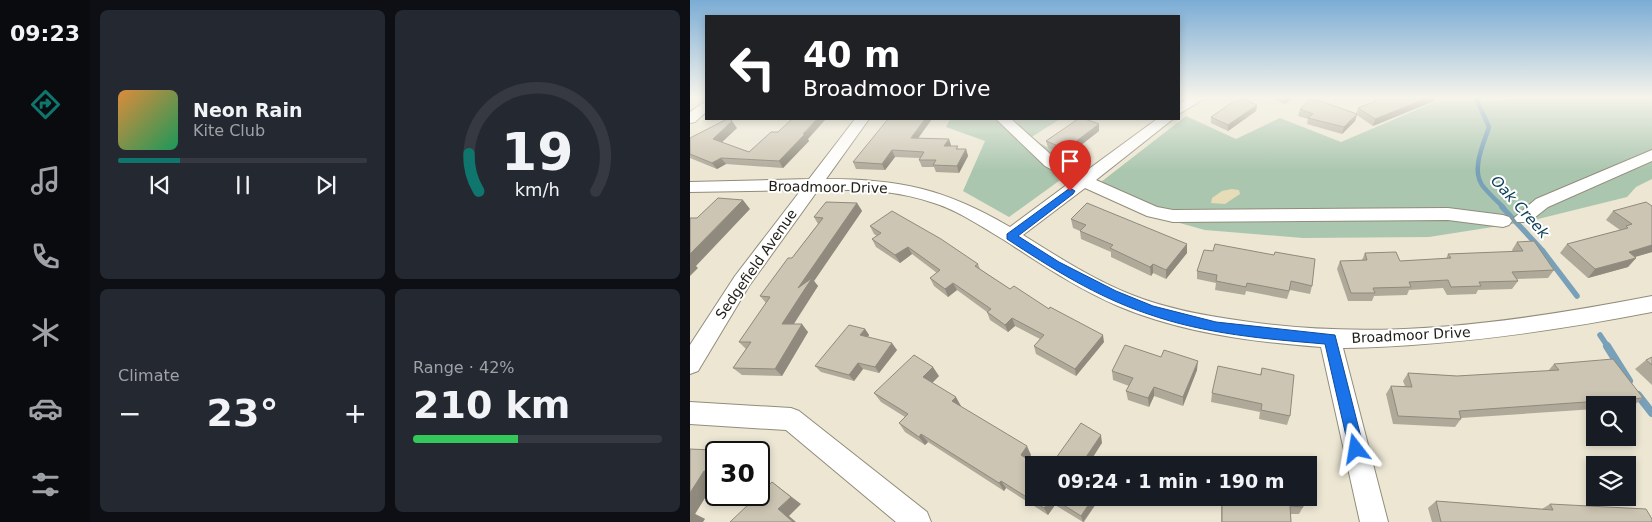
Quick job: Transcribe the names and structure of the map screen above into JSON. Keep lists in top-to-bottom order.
{
  "streets": {
    "street": ["Broadmoor Drive", "Sedgefield Avenue"]
  },
  "crossings": [
    ["Broadmoor Drive", "Sedgefield Avenue"]
  ],
  "water": ["Oak Creek"],
  "page": {
    "tabs": "09:23",
    "turn": ["40 m", "Broadmoor Drive"],
    "song": ["Neon Rain", "Kite Club"],
    "tile": [
      "Climate",
      ["Range · 42%", "210 km"]
    ],
    "heat": ["−", "23°", "+"],
    "limit": "30",
    "trip": "09:24 · 1 min · 190 m",
    "gauge": ["19", "km/h"]
  }
}
